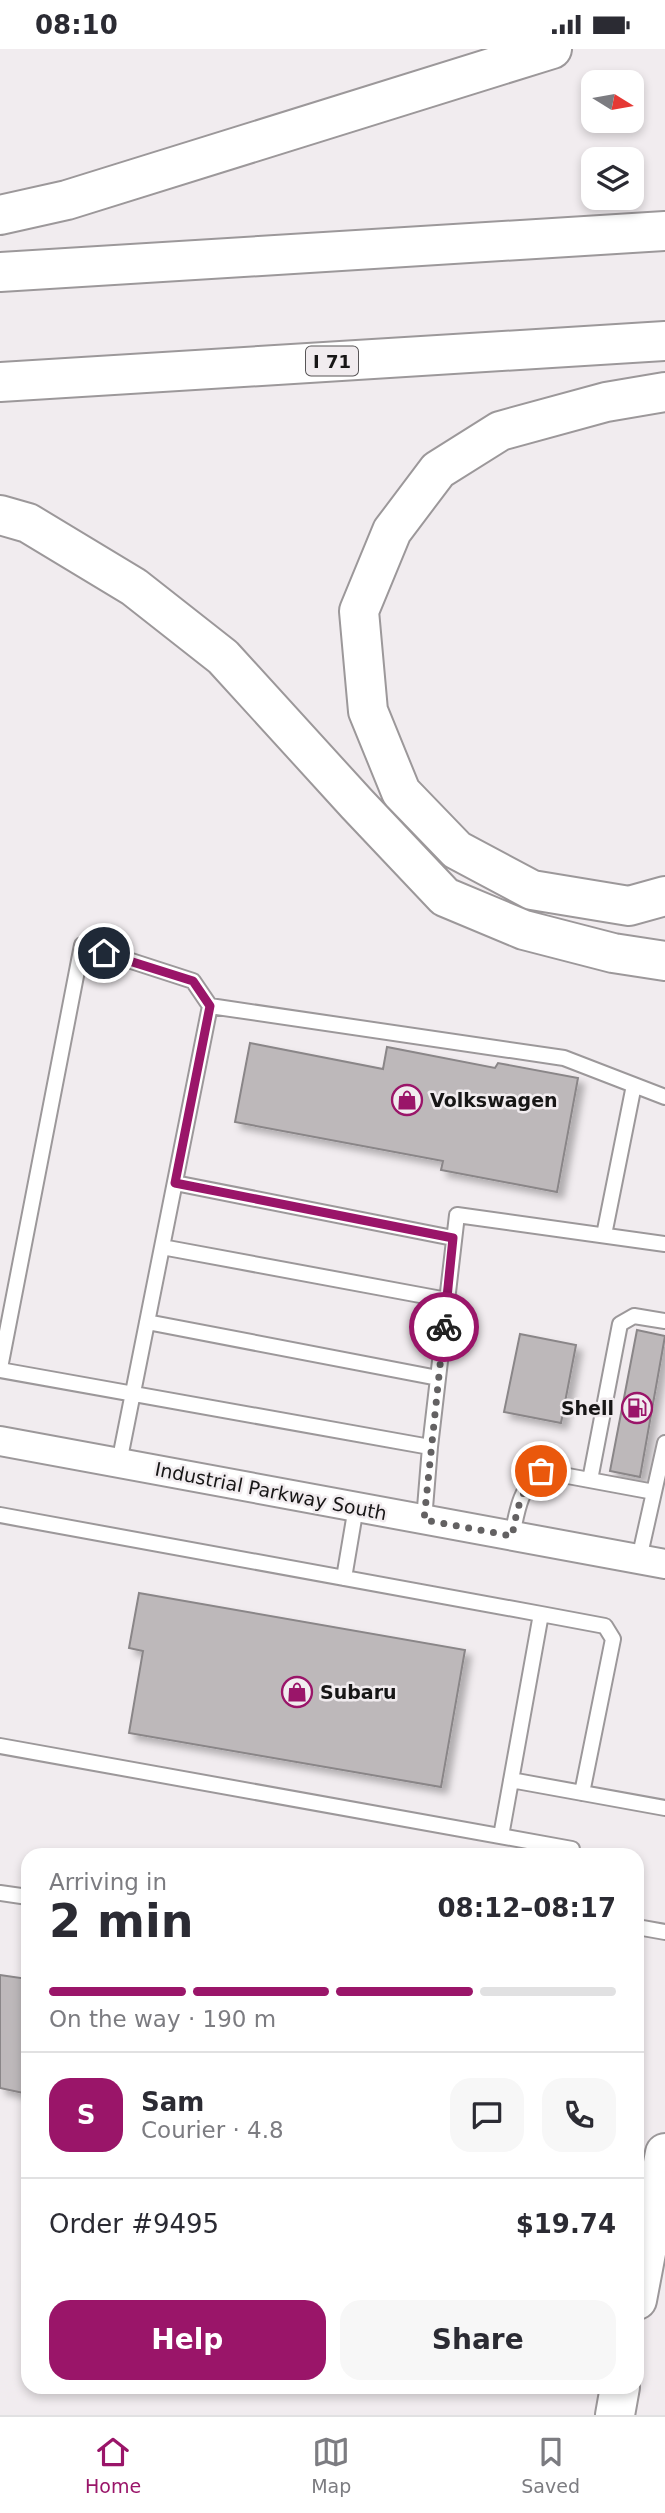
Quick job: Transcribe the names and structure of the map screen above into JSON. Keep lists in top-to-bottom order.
{
  "streets": {
    "main road": ["I 71"],
    "street": ["Industrial Parkway South"]
  },
  "places": {
    "shop": ["Volkswagen", "Subaru"],
    "fuel station": ["Shell"]
  },
  "north": "right",
  "page": {
    "status": "08:10",
    "heading": ["2 min", "Arriving in", "08:12–08:17"],
    "panel": [
      "Sam",
      "Courier · 4.8",
      "Order #9495",
      "$19.74"
    ],
    "bar": "On the way · 190 m",
    "round": "S",
    "buttons": ["Help", "Share"],
    "tabs": ["Home", "Map", "Saved"]
  }
}
